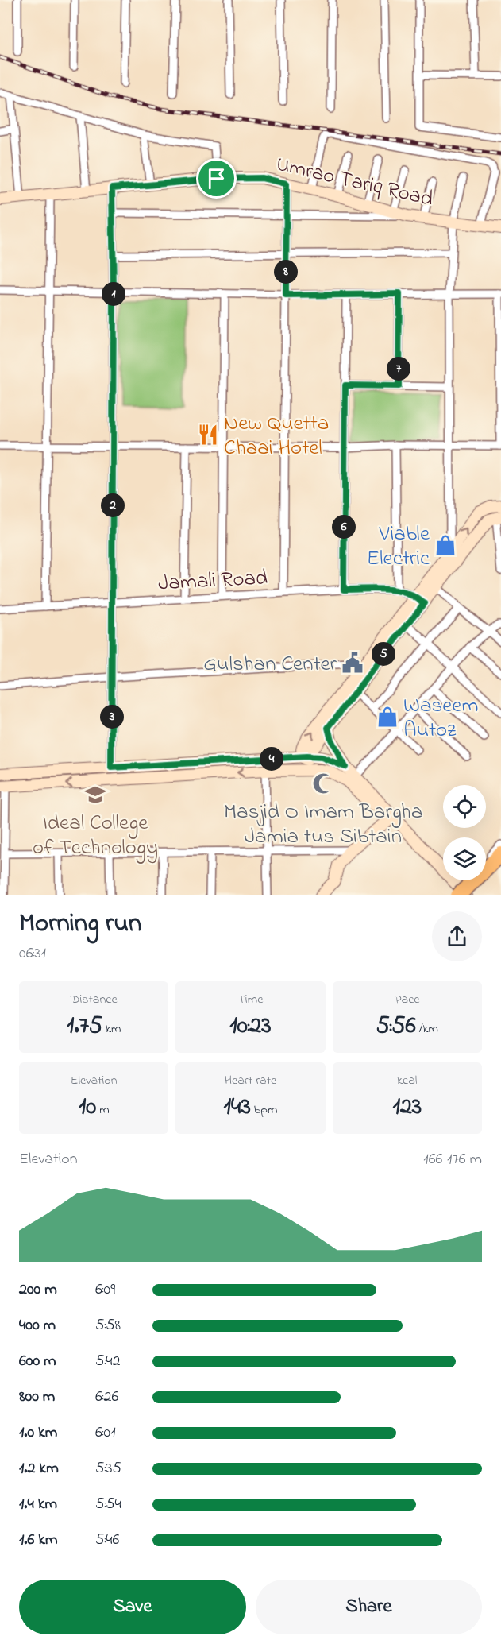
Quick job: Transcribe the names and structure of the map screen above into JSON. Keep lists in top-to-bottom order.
{
  "streets": {
    "main road": ["Umrao Tariq Road"],
    "street": ["Jamali Road"]
  },
  "places": {
    "restaurant": ["New Quetta Chaai Hotel"],
    "shop": ["Viable Electric", "Waseem Autoz"],
    "public building": ["Gulshan Center"],
    "mosque": ["Masjid O Imam Bargha Jamia tus Sibtain"],
    "school or university": ["Ideal College of Technology"]
  },
  "page": {
    "pins": [
      "8",
      "1",
      "7",
      "2",
      "6",
      "5",
      "3",
      "4"
    ],
    "heading": ["Morning run", "06:31"],
    "stats": [
      ["Distance", "1.75 km"],
      ["Time", "10:23"],
      ["Pace", "5:56 /km"],
      ["Elevation", "10 m"],
      ["Heart rate", "143 bpm"],
      ["kcal", "123"]
    ],
    "chart": ["Elevation", "166–176 m"],
    "list": [
      {
        "name": "200 m",
        "note": "6:09"
      },
      {
        "name": "400 m",
        "note": "5:58"
      },
      {
        "name": "600 m",
        "note": "5:42"
      },
      {
        "name": "800 m",
        "note": "6:26"
      },
      {
        "name": "1.0 km",
        "note": "6:01"
      },
      {
        "name": "1.2 km",
        "note": "5:35"
      },
      {
        "name": "1.4 km",
        "note": "5:54"
      },
      {
        "name": "1.6 km",
        "note": "5:46"
      }
    ],
    "buttons": ["Save", "Share"]
  }
}
